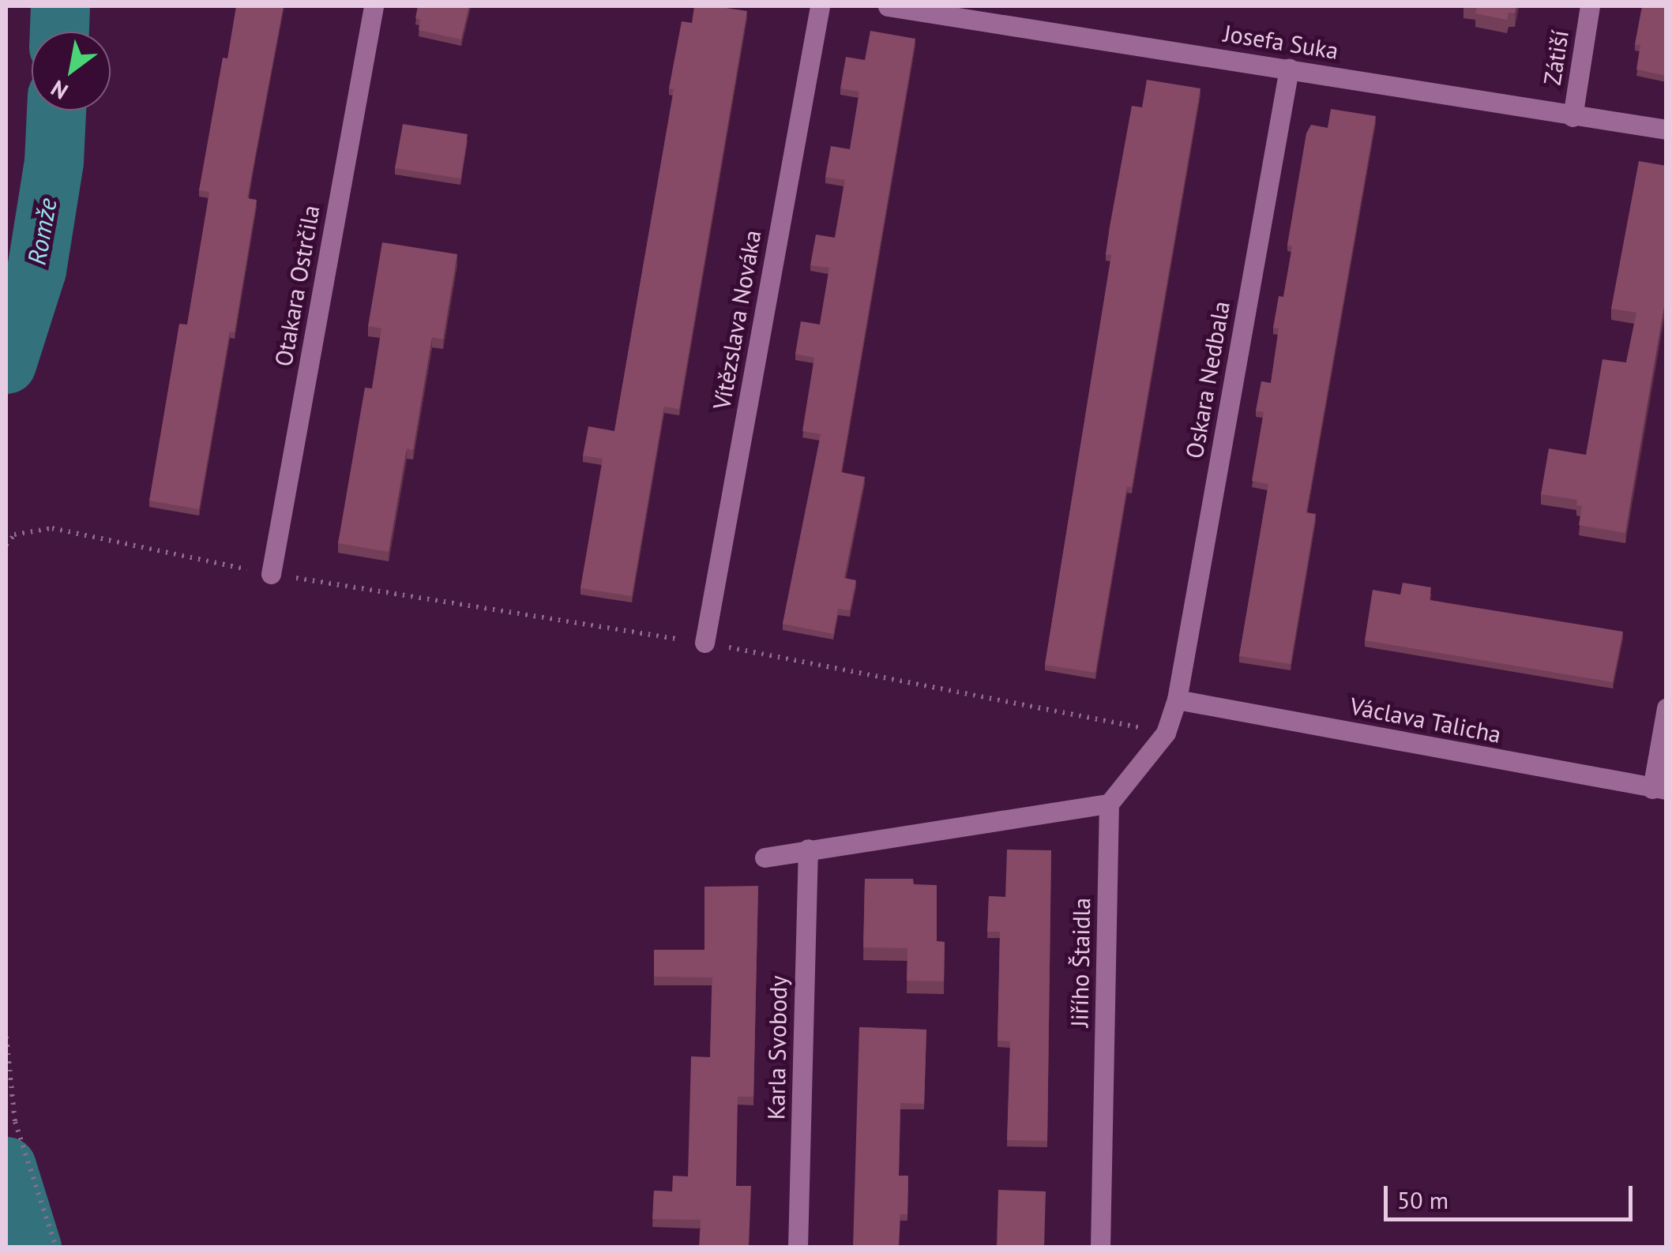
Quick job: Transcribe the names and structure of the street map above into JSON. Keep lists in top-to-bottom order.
{
  "streets": {
    "street": [
      "Josefa Suka",
      "Zátiší",
      "Otakara Ostrčila",
      "Vítězslava Nováka",
      "Oskara Nedbala",
      "Václava Talicha",
      "Jiřího Štaidla",
      "Karla Svobody"
    ]
  },
  "crossings": [
    ["Josefa Suka", "Zátiší"],
    ["Josefa Suka", "Oskara Nedbala"],
    ["Oskara Nedbala", "Václava Talicha"]
  ],
  "water": ["Romže"],
  "scale_bar": "50 m",
  "north": "bottom left"
}
